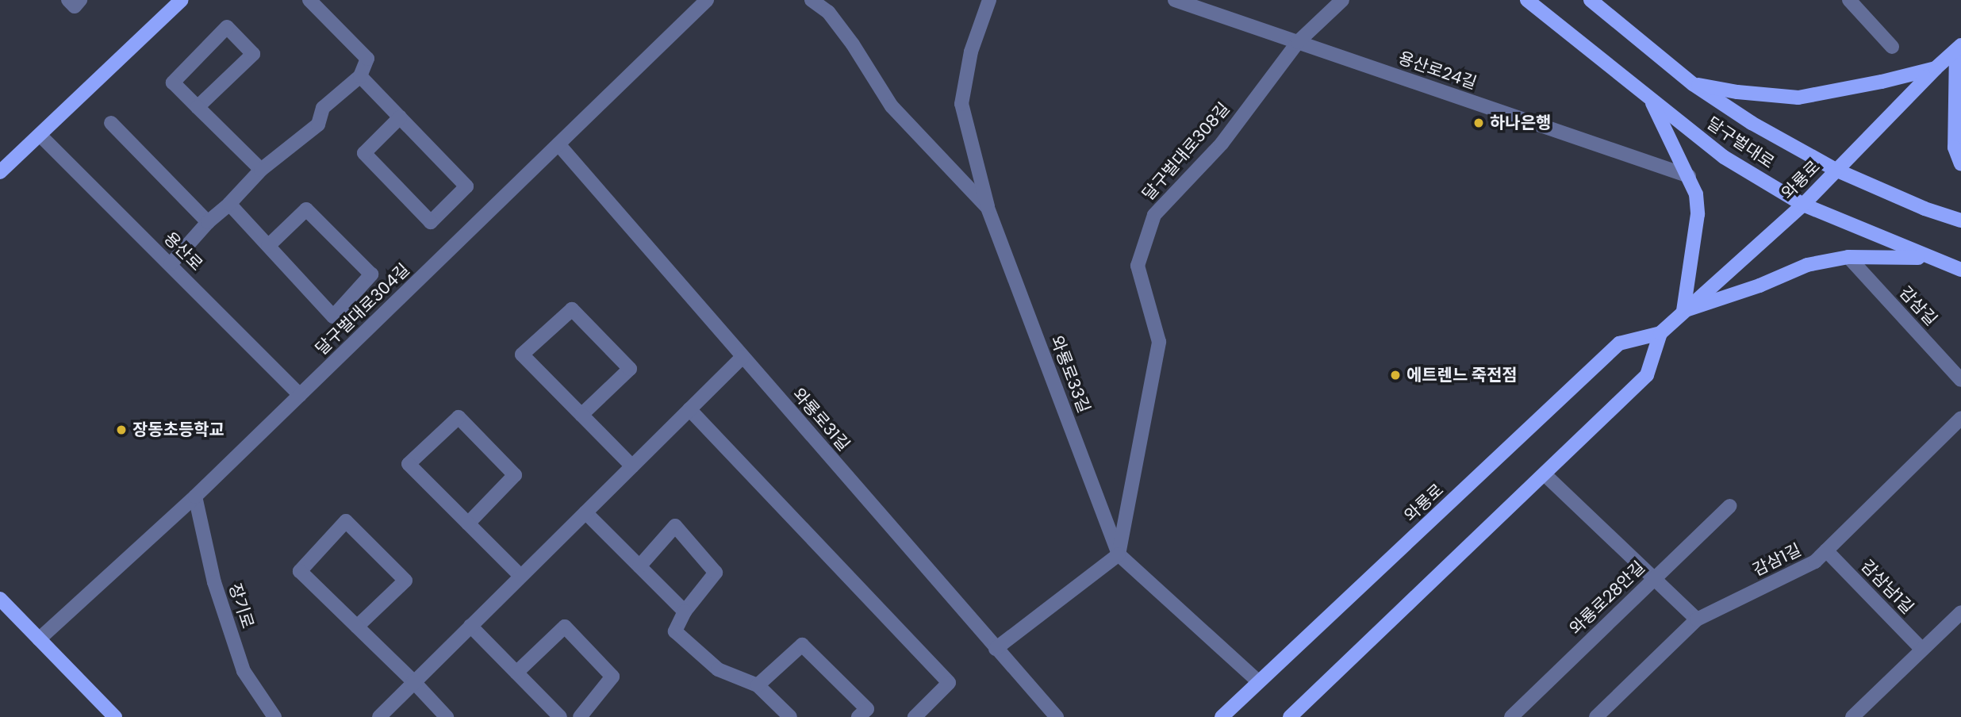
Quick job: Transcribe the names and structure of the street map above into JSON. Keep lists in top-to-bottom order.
{
  "streets": {
    "main road": ["달구벌대로", "와룡로"],
    "street": [
      "용산로24길",
      "달구벌대로308길",
      "용산로",
      "감삼길",
      "달구벌대로304길",
      "와룡로33길",
      "와룡로31길",
      "감삼1길",
      "감삼남1길",
      "와룡로28안길",
      "장기로"
    ]
  },
  "crossings": [
    ["용산로24길", "달구벌대로308길"],
    ["달구벌대로", "와룡로"],
    ["달구벌대로308길", "와룡로33길"],
    ["와룡로", "와룡로33길"],
    ["용산로", "달구벌대로304길"],
    ["달구벌대로304길", "와룡로31길"],
    ["달구벌대로304길", "장기로"],
    ["감삼1길", "감삼남1길"]
  ],
  "places": ["하나은행", "에트렌느 죽전점", "장동초등학교"]
}
